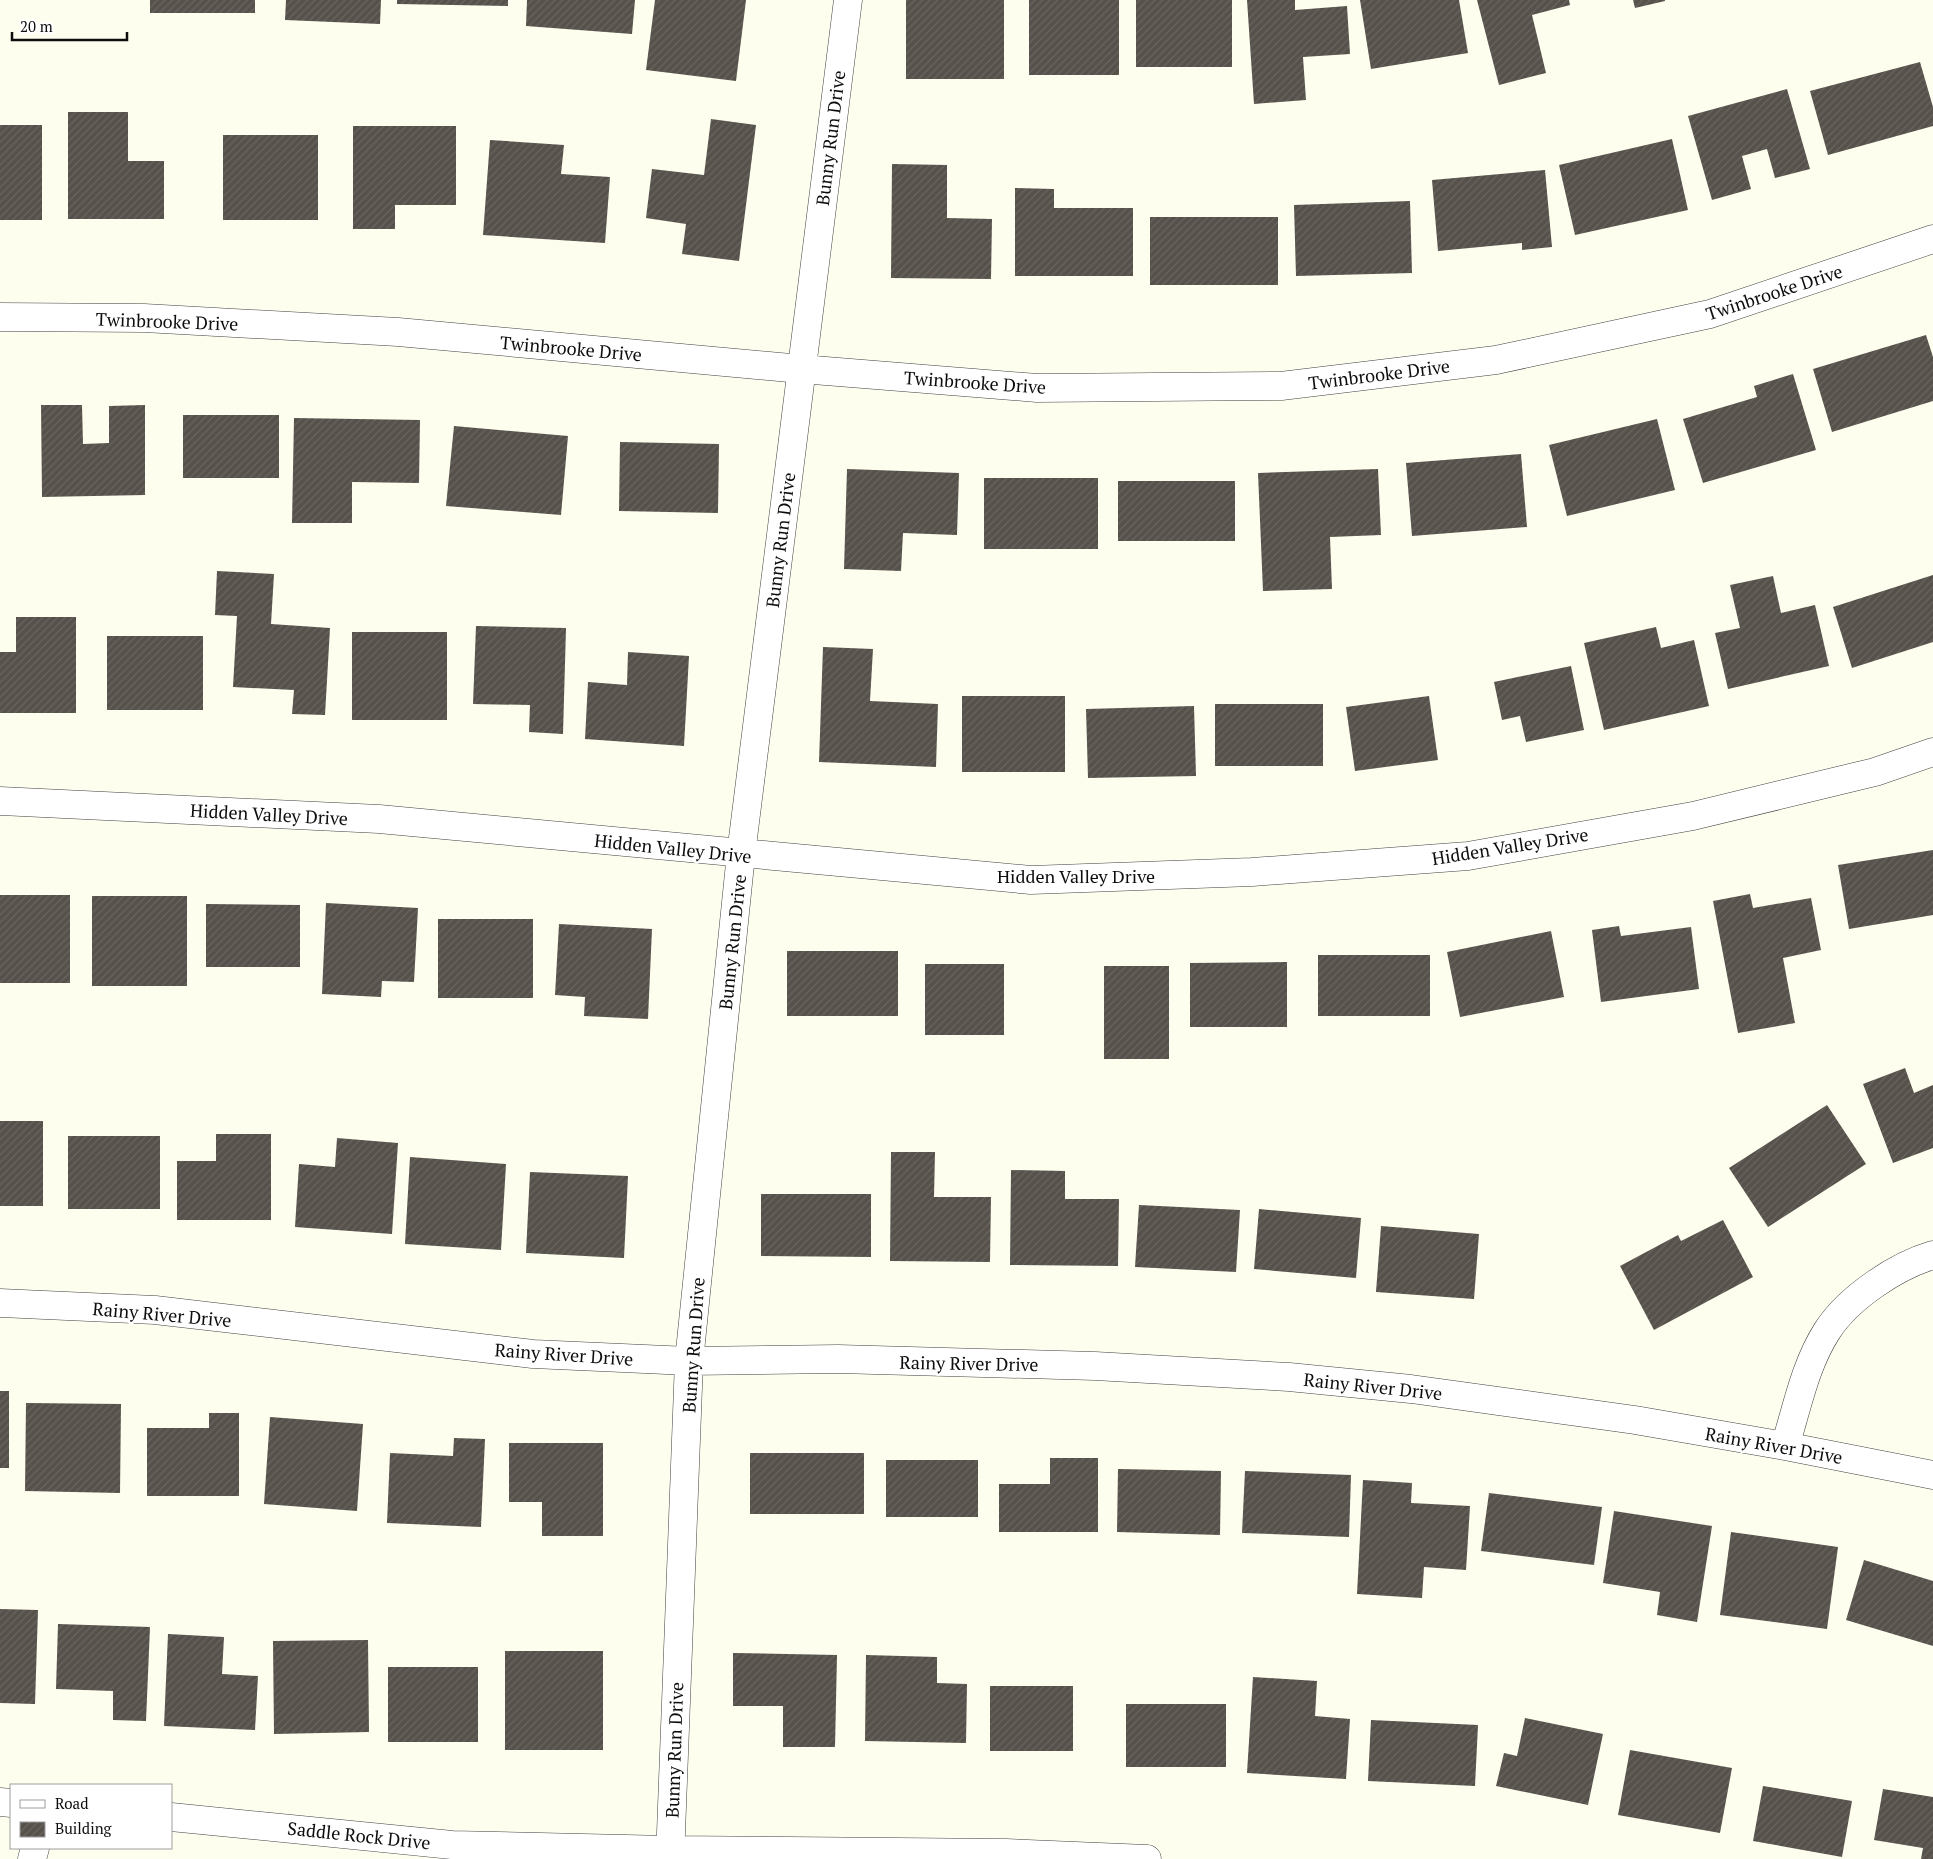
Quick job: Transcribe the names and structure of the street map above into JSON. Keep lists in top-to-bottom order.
{
  "streets": {
    "street": [
      "Bunny Run Drive",
      "Twinbrooke Drive",
      "Hidden Valley Drive",
      "Rainy River Drive",
      "Saddle Rock Drive"
    ]
  },
  "crossings": [
    ["Bunny Run Drive", "Twinbrooke Drive"],
    ["Bunny Run Drive", "Hidden Valley Drive"],
    ["Bunny Run Drive", "Rainy River Drive"],
    ["Bunny Run Drive", "Saddle Rock Drive"]
  ],
  "legend": ["Road", "Building"],
  "scale_bar": "20 m"
}
